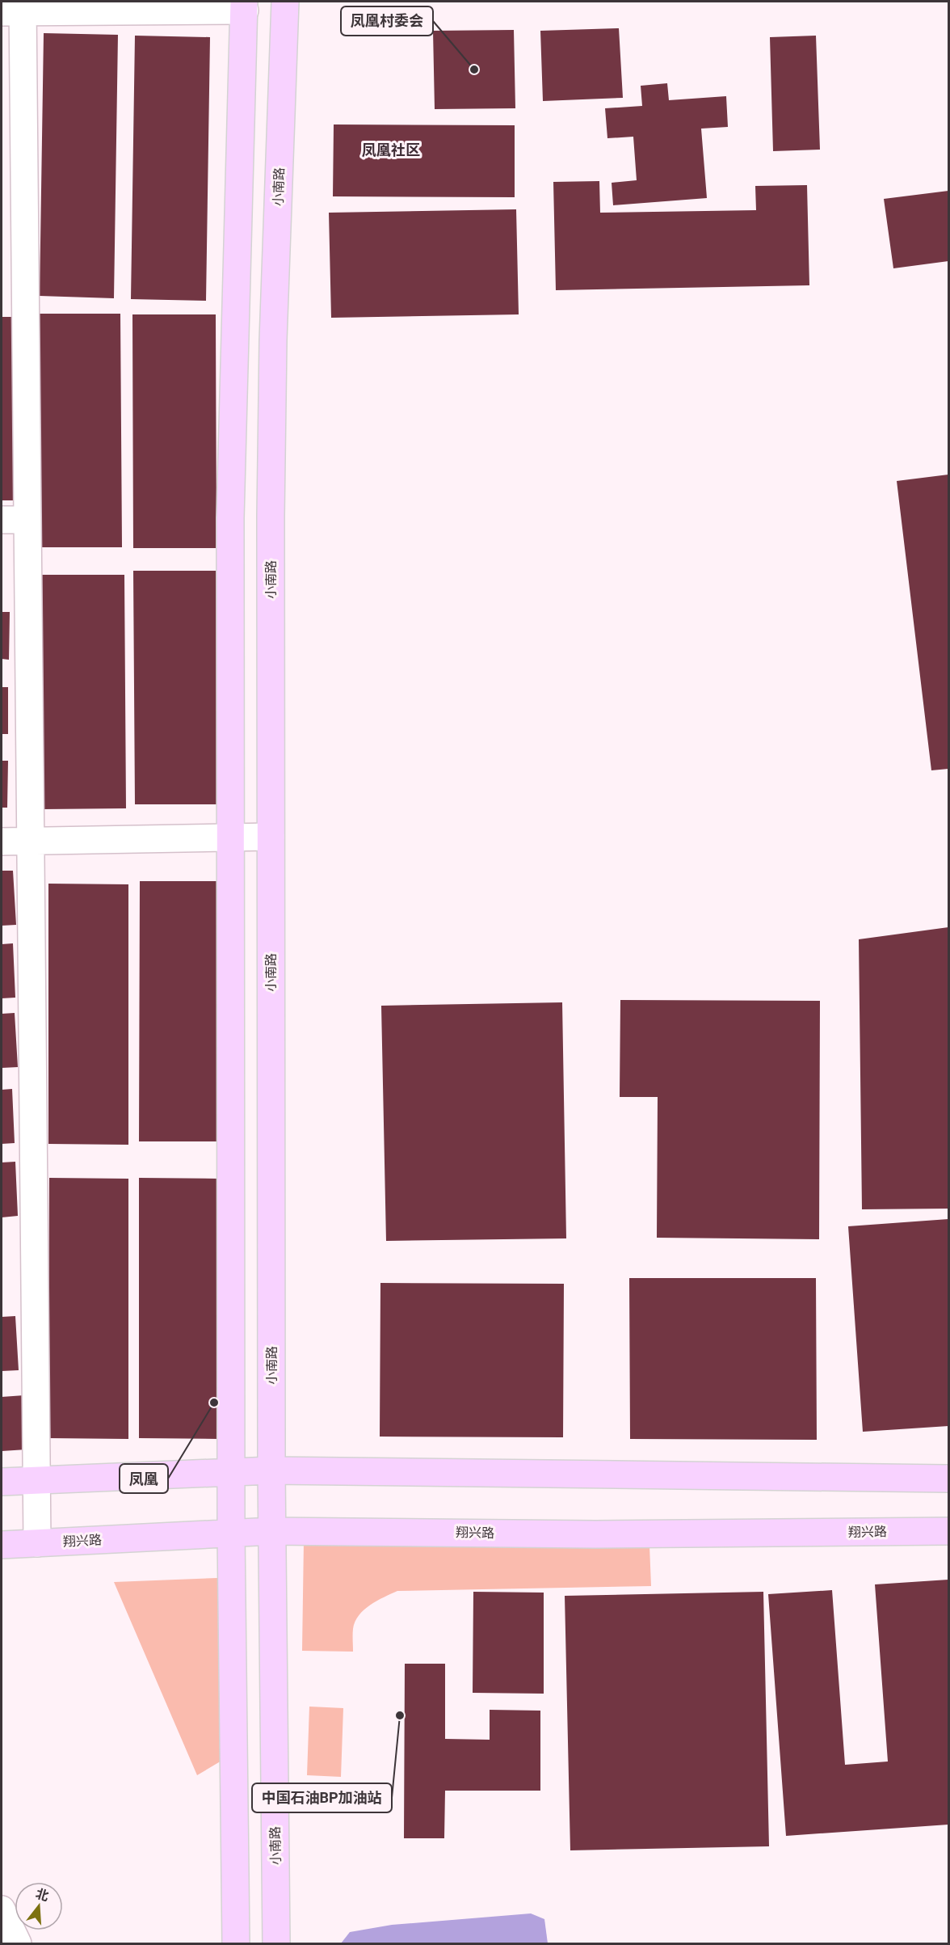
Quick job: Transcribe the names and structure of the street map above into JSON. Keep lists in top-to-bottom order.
{
  "streets": {
    "main road": ["小南路", "翔兴路"]
  },
  "crossings": [
    ["小南路", "翔兴路"]
  ],
  "districts": ["凤凰社区"],
  "places": ["凤凰村委会", "凤凰", "中国石油BP加油站"],
  "north": "top"
}
